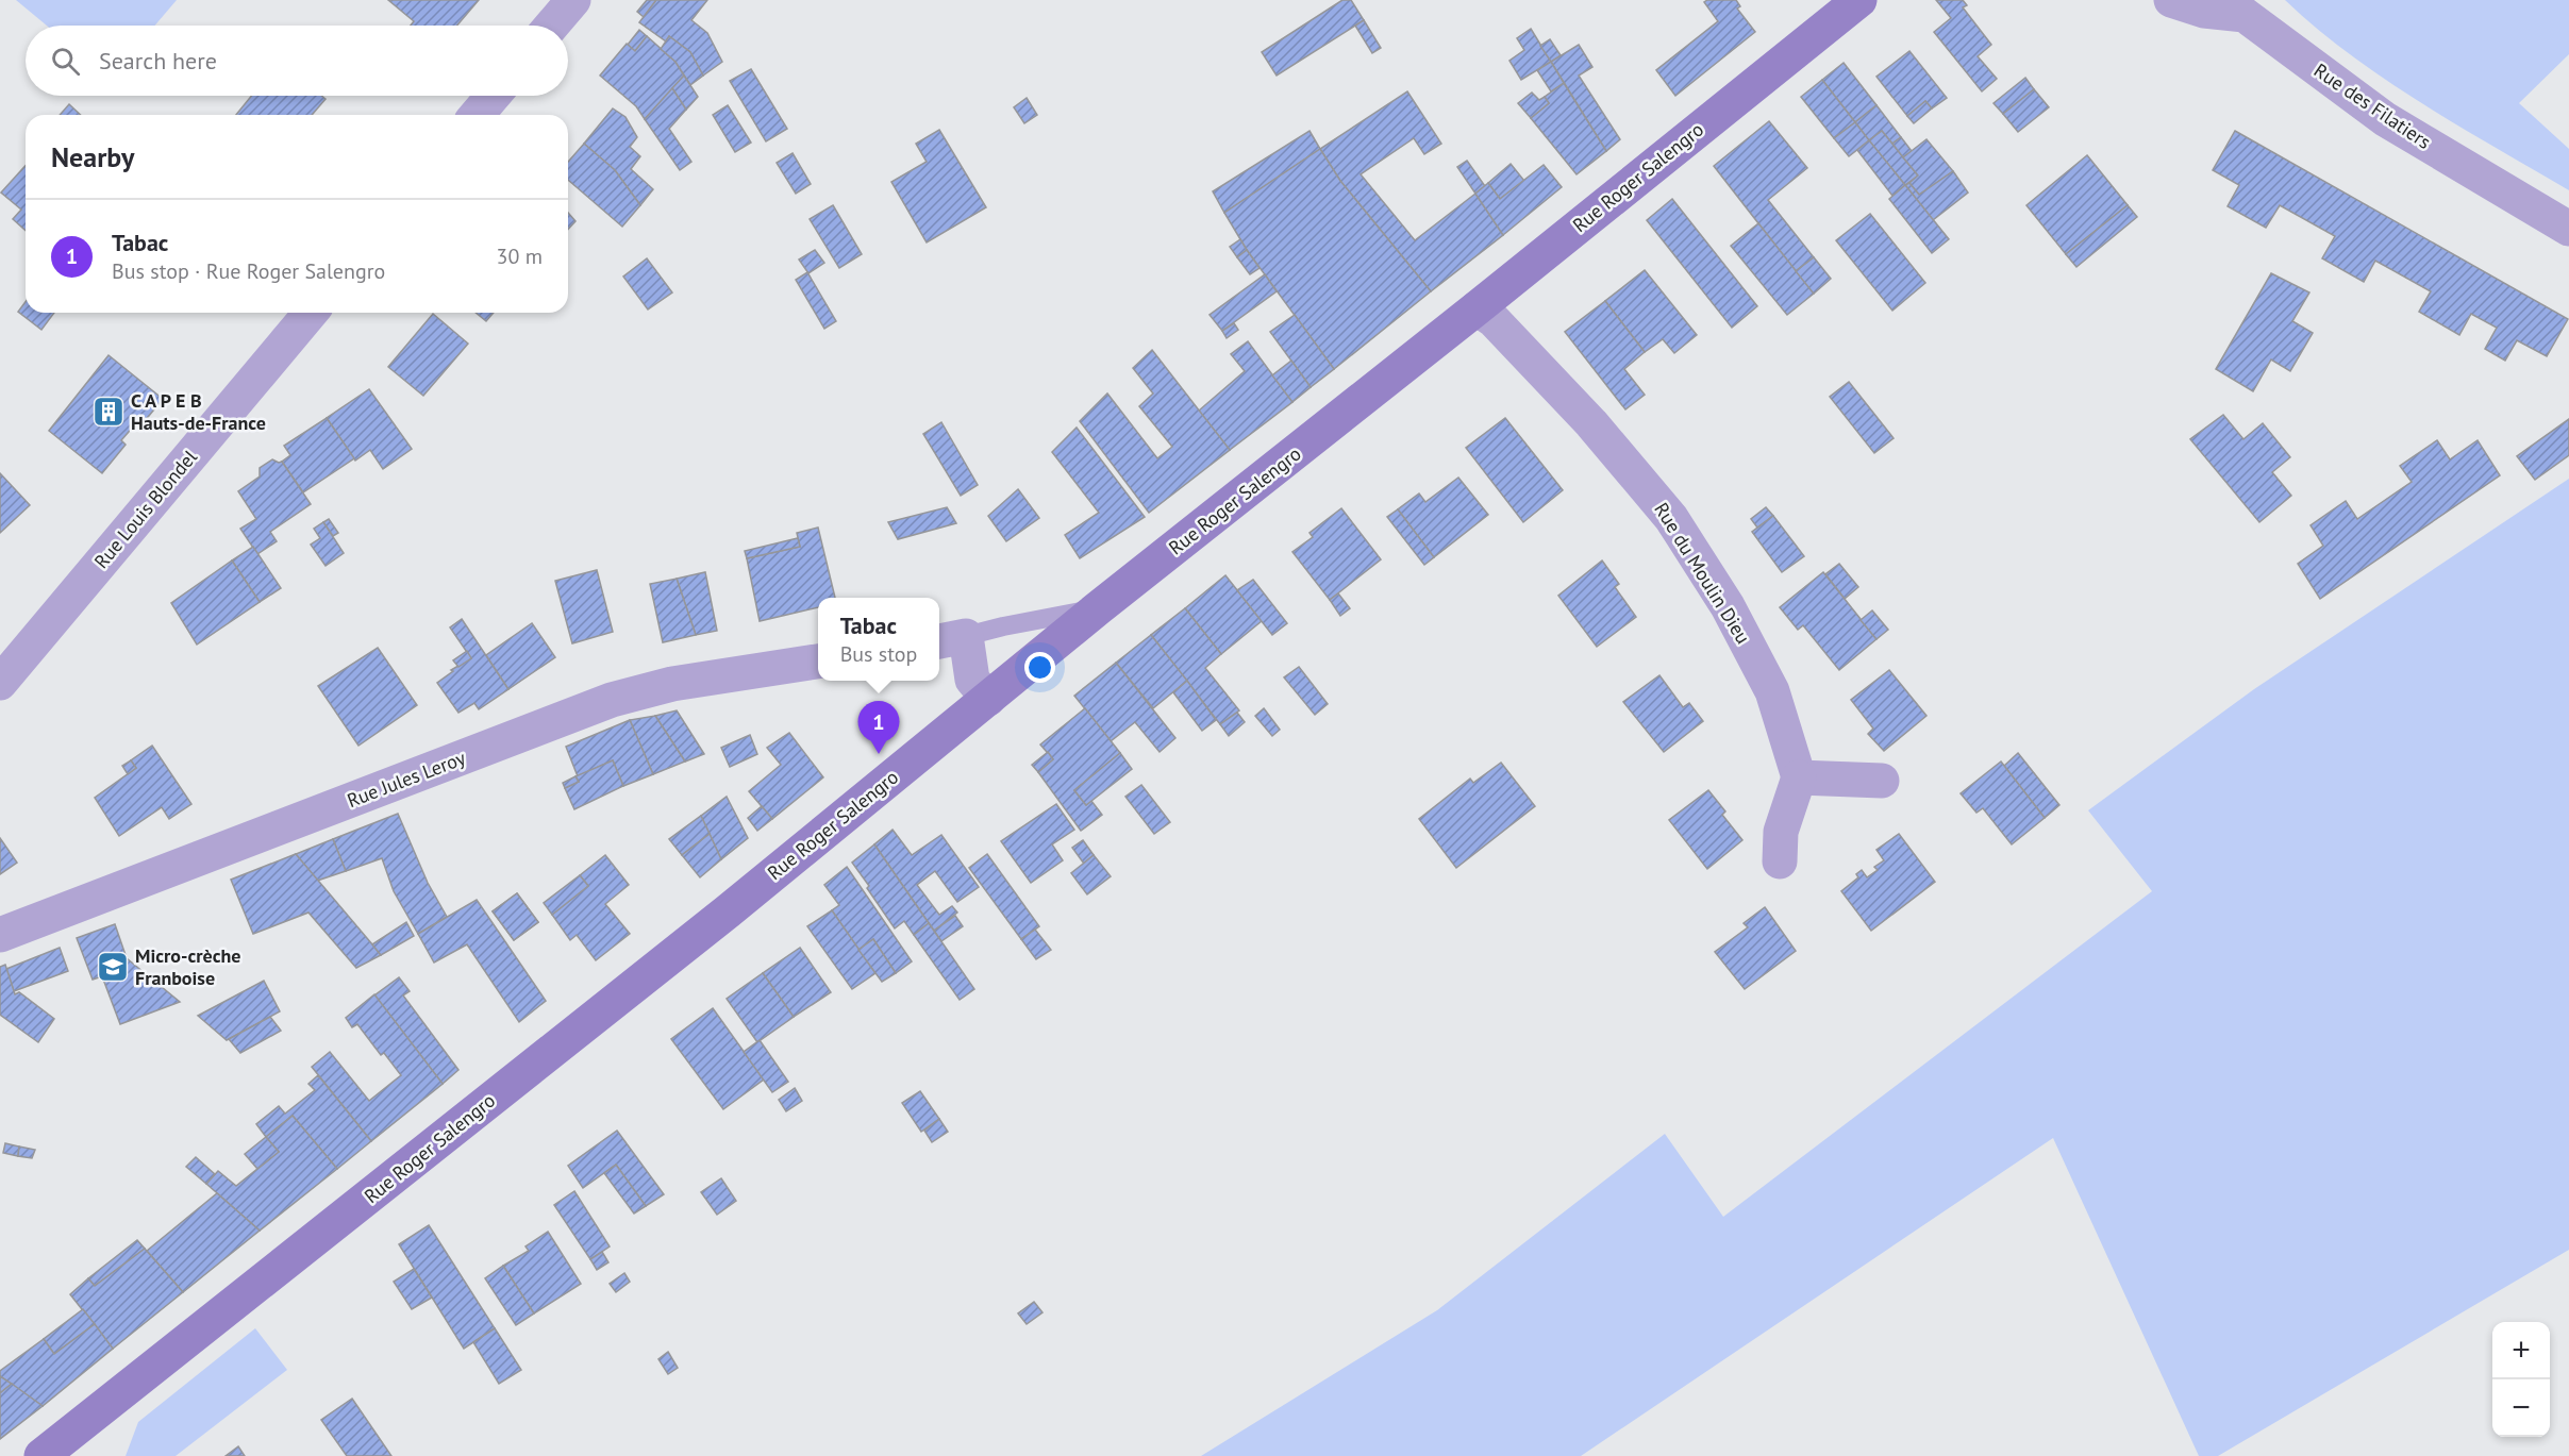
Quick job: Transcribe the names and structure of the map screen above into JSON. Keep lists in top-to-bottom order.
{
  "streets": {
    "main road": ["Rue Roger Salengro"],
    "street": [
      "Rue des Filatiers",
      "Rue Louis Blondel",
      "Rue du Moulin Dieu",
      "Rue Jules Leroy"
    ]
  },
  "crossings": [
    ["Rue Roger Salengro", "Rue du Moulin Dieu"]
  ],
  "places": {
    "building": ["C A P E B Hauts-de-France"],
    "school or university": ["Micro-crèche Franboise"]
  },
  "page": {
    "search": "Search here",
    "heading": "Nearby",
    "list": [
      {
        "mark": "1",
        "name": "Tabac",
        "note": "Bus stop · Rue Roger Salengro",
        "value": "30 m"
      }
    ],
    "popup": ["Tabac", "Bus stop"],
    "pins": "1",
    "map_buttons": ["+", "−"]
  }
}
